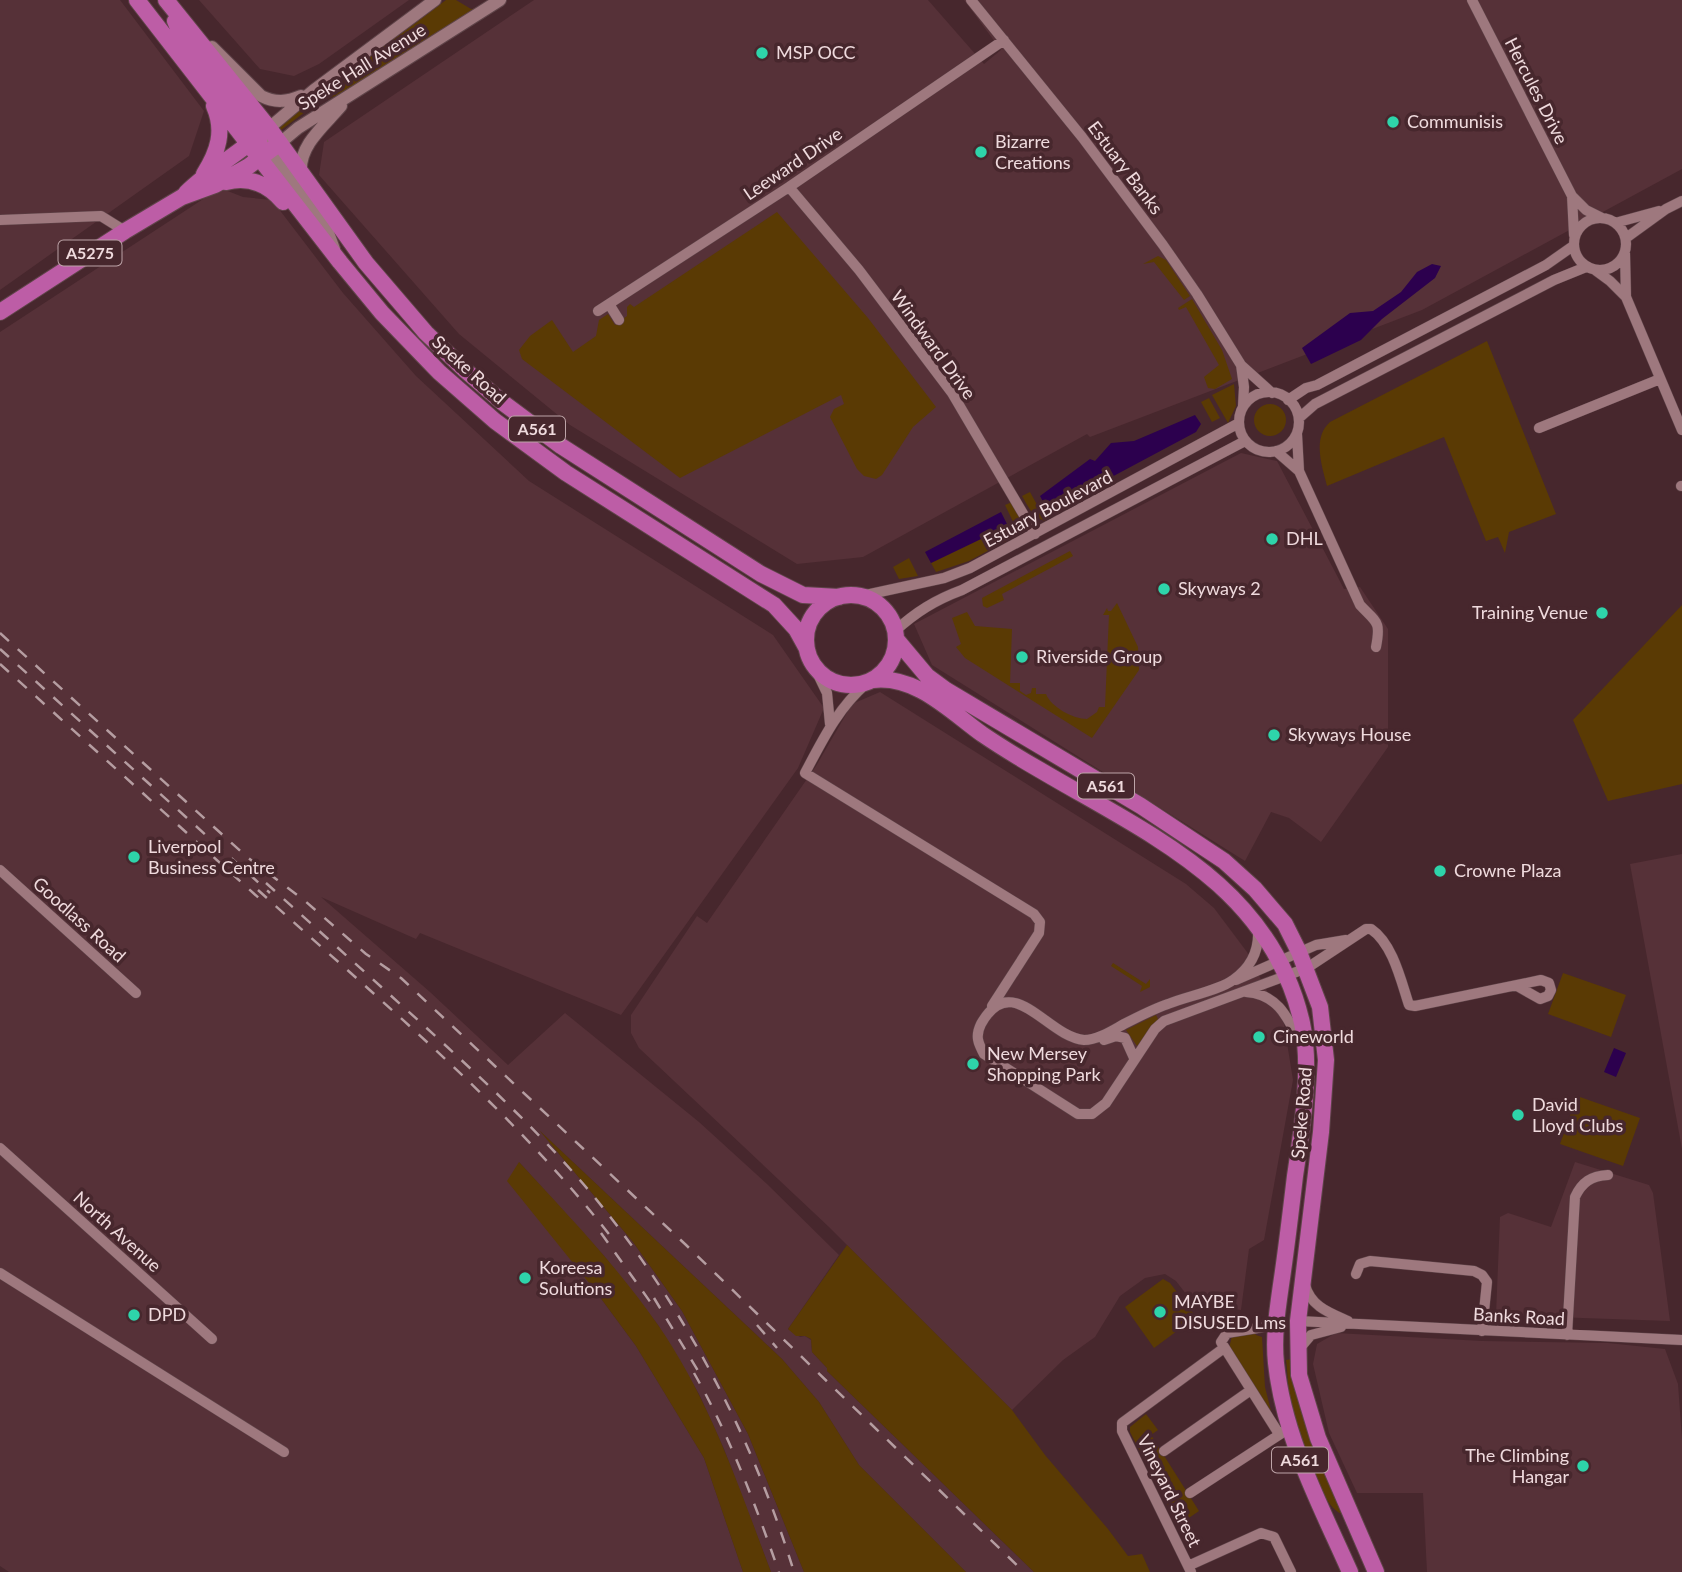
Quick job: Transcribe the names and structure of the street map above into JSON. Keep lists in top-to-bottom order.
{
  "streets": {
    "highway": ["A5275", "Speke Road", "A561"],
    "street": [
      "Speke Hall Avenue",
      "Hercules Drive",
      "Leeward Drive",
      "Estuary Banks",
      "Windward Drive",
      "Estuary Boulevard",
      "Goodlass Road",
      "North Avenue",
      "Banks Road",
      "Vineyard Street"
    ]
  },
  "crossings": [
    ["Speke Hall Avenue", "A5275"],
    ["Speke Hall Avenue", "Speke Road"],
    ["Speke Hall Avenue", "A561"],
    ["Leeward Drive", "Estuary Banks"],
    ["Leeward Drive", "Windward Drive"],
    ["Estuary Banks", "Estuary Boulevard"],
    ["A5275", "Speke Road"],
    ["A5275", "A561"],
    ["Windward Drive", "Estuary Boulevard"],
    ["Speke Road", "A561"],
    ["Speke Road", "Estuary Boulevard"],
    ["Speke Road", "Banks Road"],
    ["Speke Road", "Vineyard Street"],
    ["A561", "Estuary Boulevard"]
  ],
  "places": [
    "MSP OCC",
    "Communisis",
    "Bizarre Creations",
    "DHL",
    "Skyways 2",
    "Training Venue",
    "Riverside Group",
    "Skyways House",
    "Liverpool Business Centre",
    "Crowne Plaza",
    "Cineworld",
    "New Mersey Shopping Park",
    "David Lloyd Clubs",
    "Koreesa Solutions",
    "MAYBE DISUSED Lms",
    "DPD",
    "The Climbing Hangar"
  ]
}
